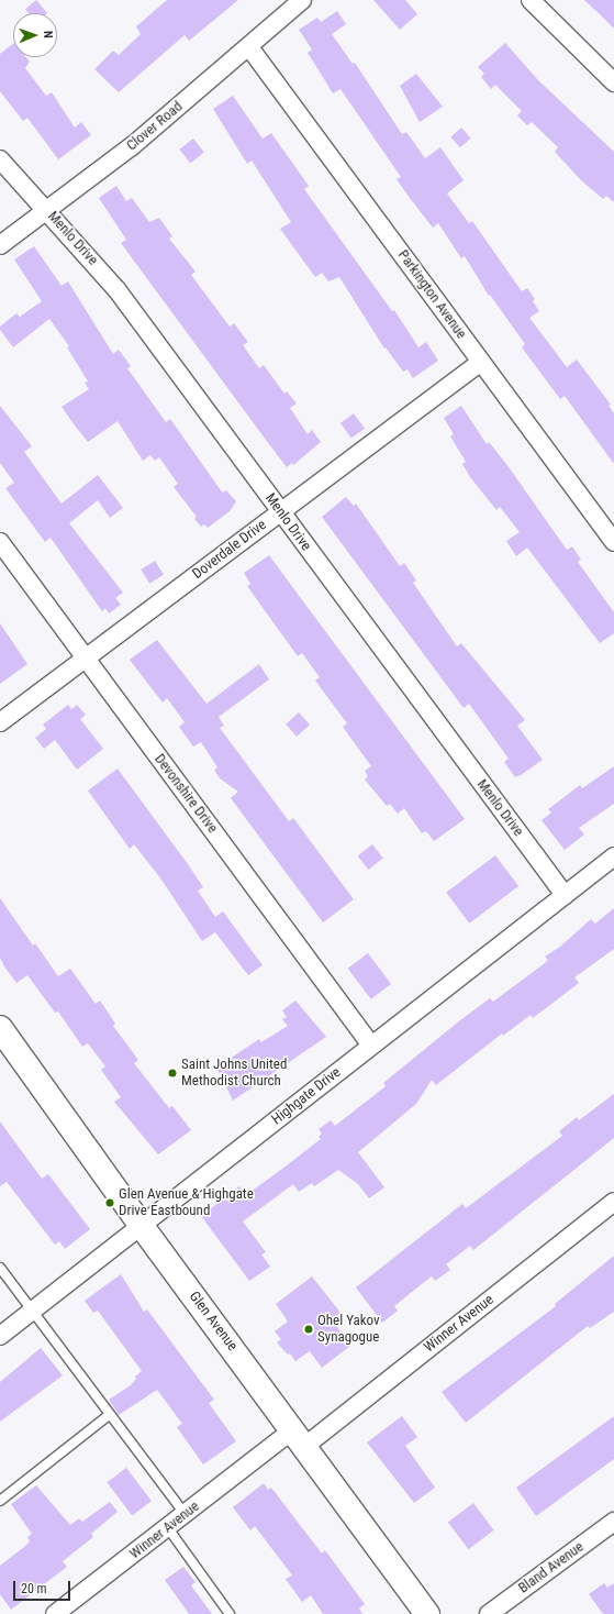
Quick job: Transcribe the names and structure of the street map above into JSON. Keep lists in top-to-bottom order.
{
  "streets": {
    "street": [
      "Clover Road",
      "Menlo Drive",
      "Parkington Avenue",
      "Doverdale Drive",
      "Devonshire Drive",
      "Highgate Drive",
      "Glen Avenue",
      "Winner Avenue",
      "Bland Avenue"
    ]
  },
  "crossings": [
    ["Clover Road", "Menlo Drive"],
    ["Clover Road", "Parkington Avenue"],
    ["Menlo Drive", "Doverdale Drive"],
    ["Menlo Drive", "Highgate Drive"],
    ["Parkington Avenue", "Doverdale Drive"],
    ["Doverdale Drive", "Devonshire Drive"],
    ["Devonshire Drive", "Highgate Drive"],
    ["Highgate Drive", "Glen Avenue"],
    ["Glen Avenue", "Winner Avenue"]
  ],
  "places": ["Saint Johns United Methodist Church", "Glen Avenue & Highgate Drive Eastbound", "Ohel Yakov Synagogue"],
  "scale_bar": "20 m",
  "north": "right"
}
